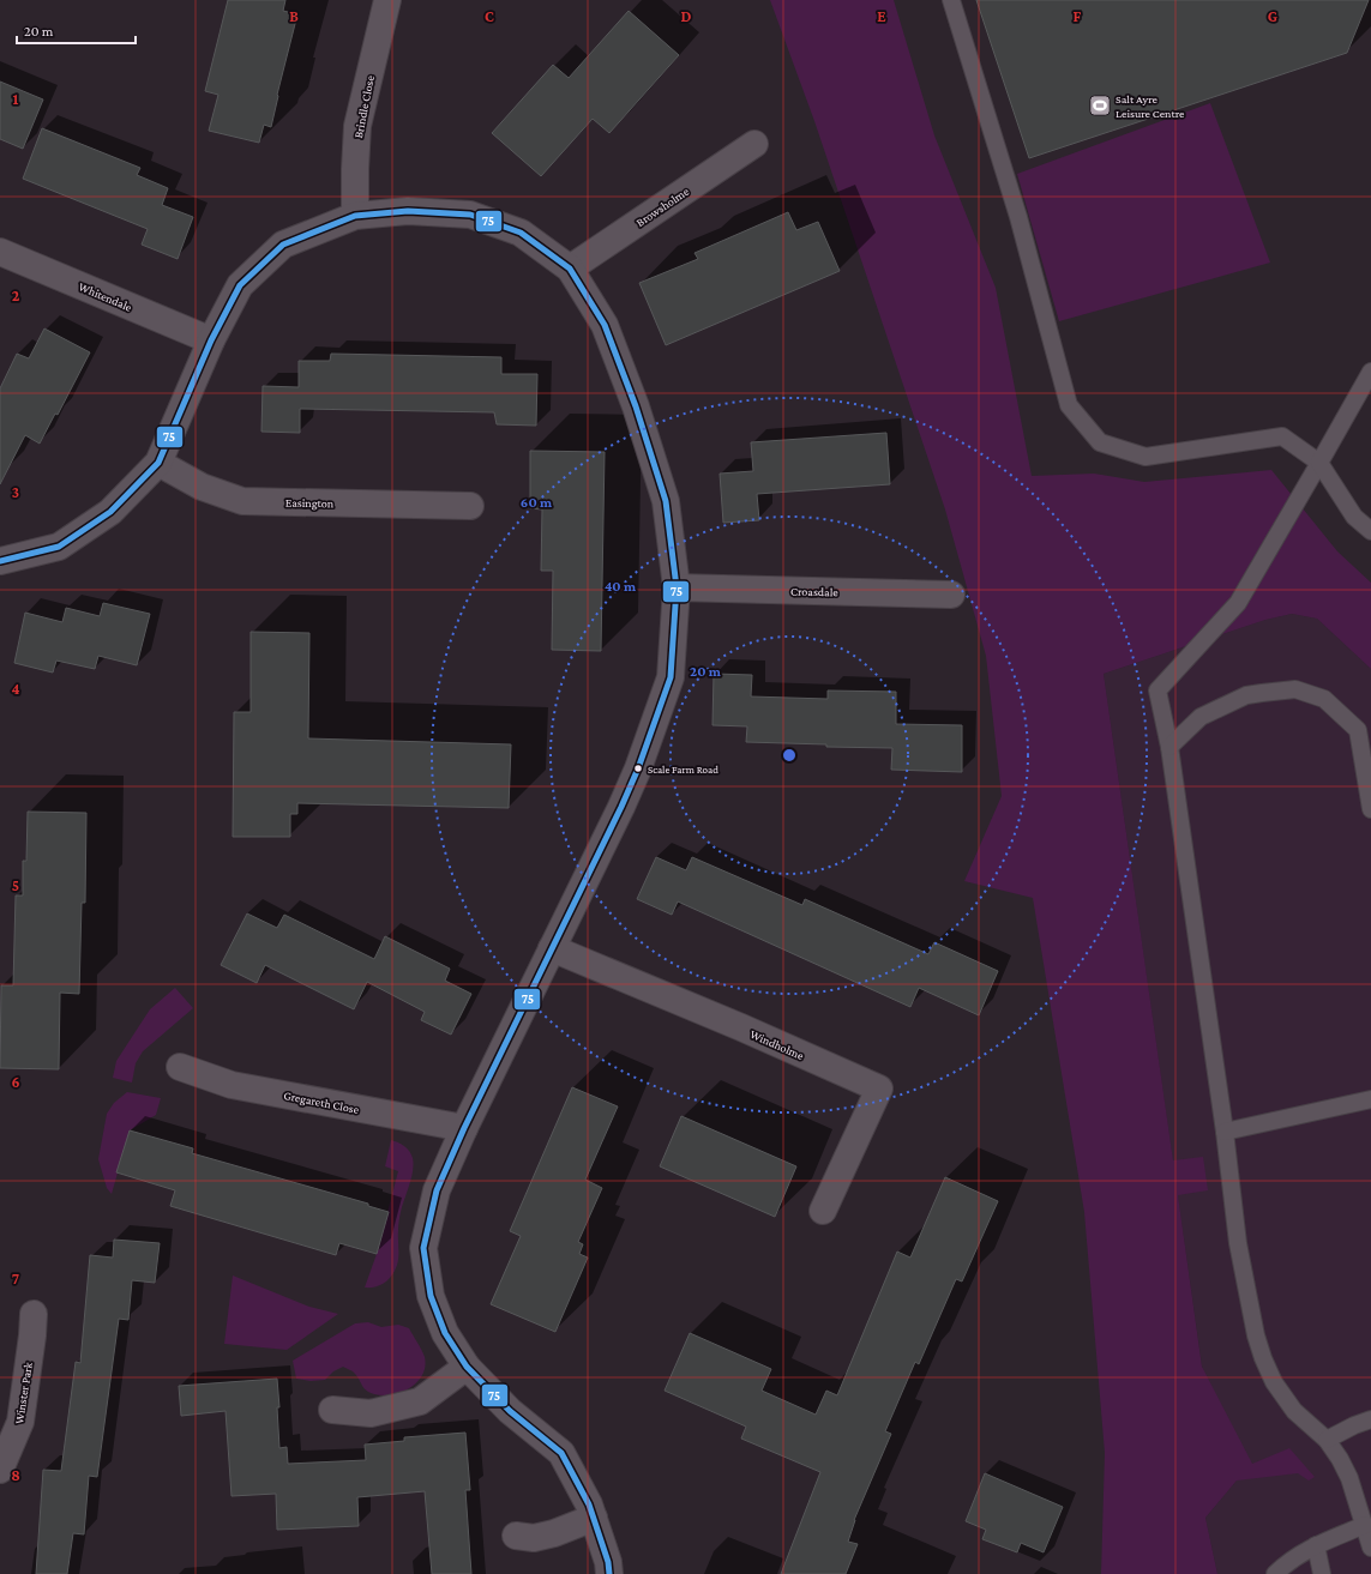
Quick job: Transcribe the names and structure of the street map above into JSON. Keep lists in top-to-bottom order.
{
  "streets": {
    "street": [
      "Brindle Close",
      "Browsholme",
      "Whitendale",
      "Easington",
      "Croasdale",
      "Windholme",
      "Gregareth Close",
      "Winster Park"
    ]
  },
  "places": {
    "sports": ["Salt Ayre Leisure Centre"],
    "other": ["Scale Farm Road"]
  },
  "lines": ["transit line 75"],
  "scale_bar": "20 m",
  "grid": {
    "columns": [
      "B",
      "C",
      "D",
      "E",
      "F",
      "G"
    ],
    "rows": [
      "1",
      "2",
      "3",
      "4",
      "5",
      "6",
      "7",
      "8"
    ]
  },
  "rings": ["60 m", "40 m", "20 m"]
}
